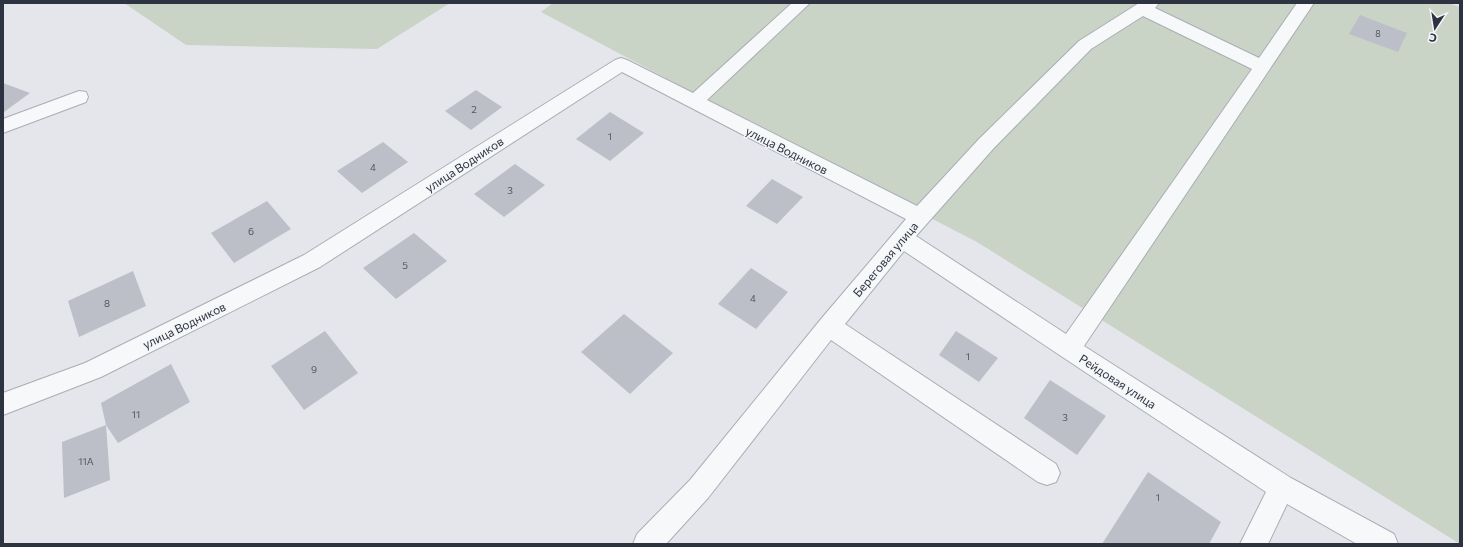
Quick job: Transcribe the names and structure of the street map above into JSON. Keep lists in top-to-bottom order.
{
  "streets": {
    "street": ["улица Водников", "Береговая улица", "Рейдовая улица"]
  },
  "crossings": [
    ["улица Водников", "Береговая улица"],
    ["Береговая улица", "Рейдовая улица"]
  ],
  "house_numbers": [
    "8",
    "2",
    "1",
    "4",
    "3",
    "6",
    "5",
    "4",
    "8",
    "1",
    "9",
    "11",
    "3",
    "11А",
    "1"
  ],
  "north": "bottom"
}
